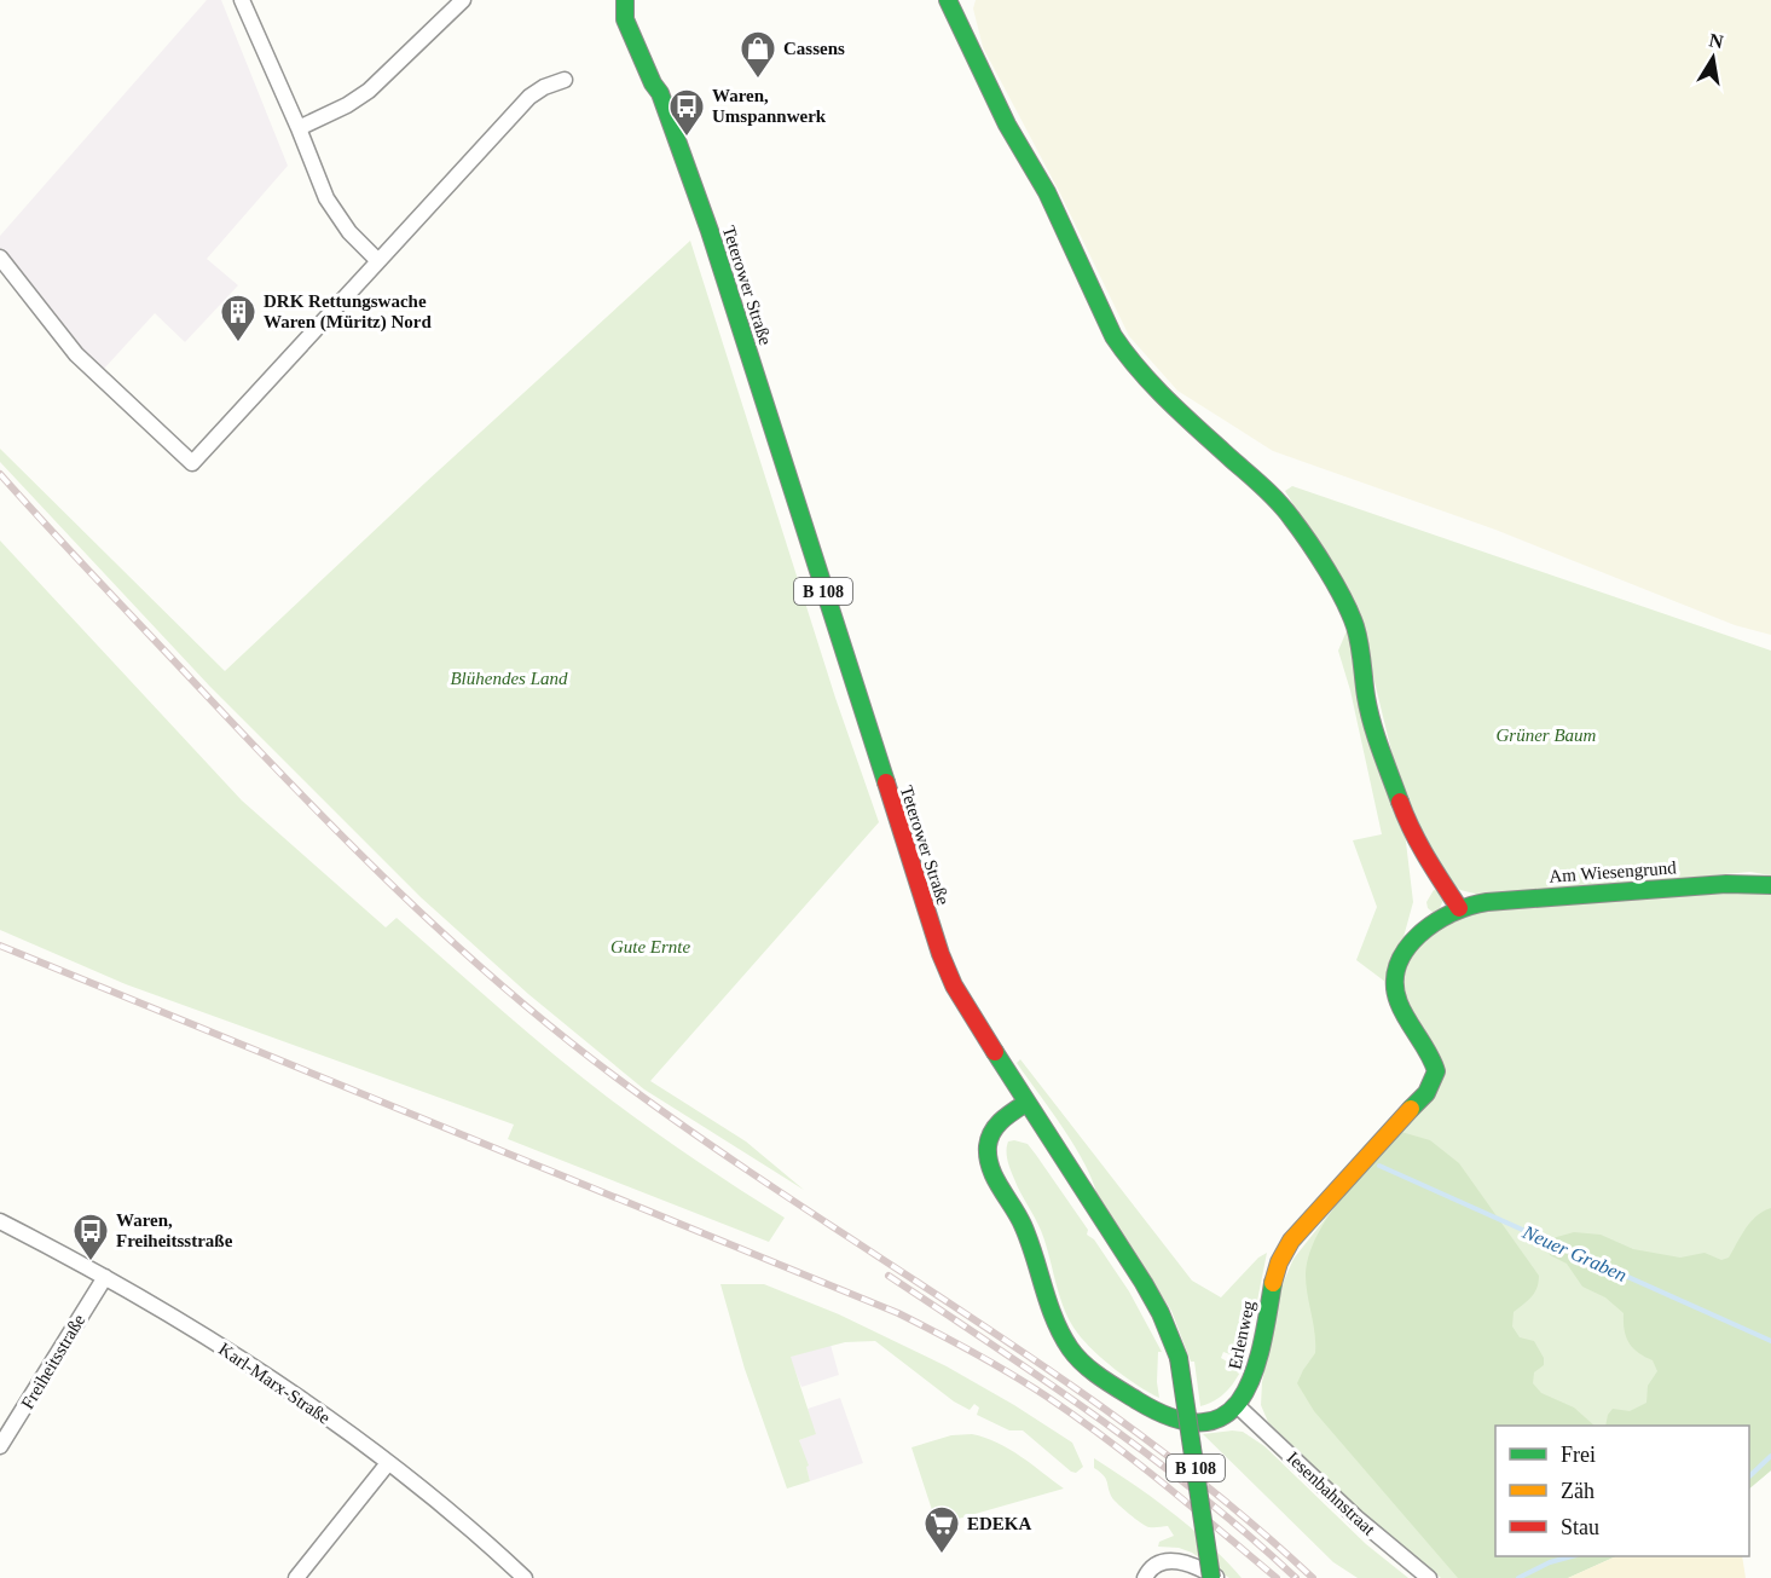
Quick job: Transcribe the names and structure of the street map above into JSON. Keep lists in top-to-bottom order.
{
  "streets": {
    "street": [
      "Teterower Straße",
      "B 108",
      "Am Wiesengrund",
      "Erlenweg",
      "Freiheitsstraße",
      "Karl-Marx-Straße",
      "Iesenbahnstraat"
    ]
  },
  "crossings": [
    ["Am Wiesengrund", "Erlenweg"],
    ["Erlenweg", "Iesenbahnstraat"],
    ["Freiheitsstraße", "Karl-Marx-Straße"]
  ],
  "water": ["Neuer Graben"],
  "parks": ["Blühendes Land", "Grüner Baum", "Gute Ernte"],
  "places": {
    "shop": ["Cassens"],
    "bus stop": ["Waren, Umspannwerk", "Waren, Freiheitsstraße"],
    "building": ["DRK Rettungswache Waren (Müritz) Nord"],
    "supermarket": ["EDEKA"]
  },
  "legend": ["Frei", "Zäh", "Stau"],
  "north": "top"
}
